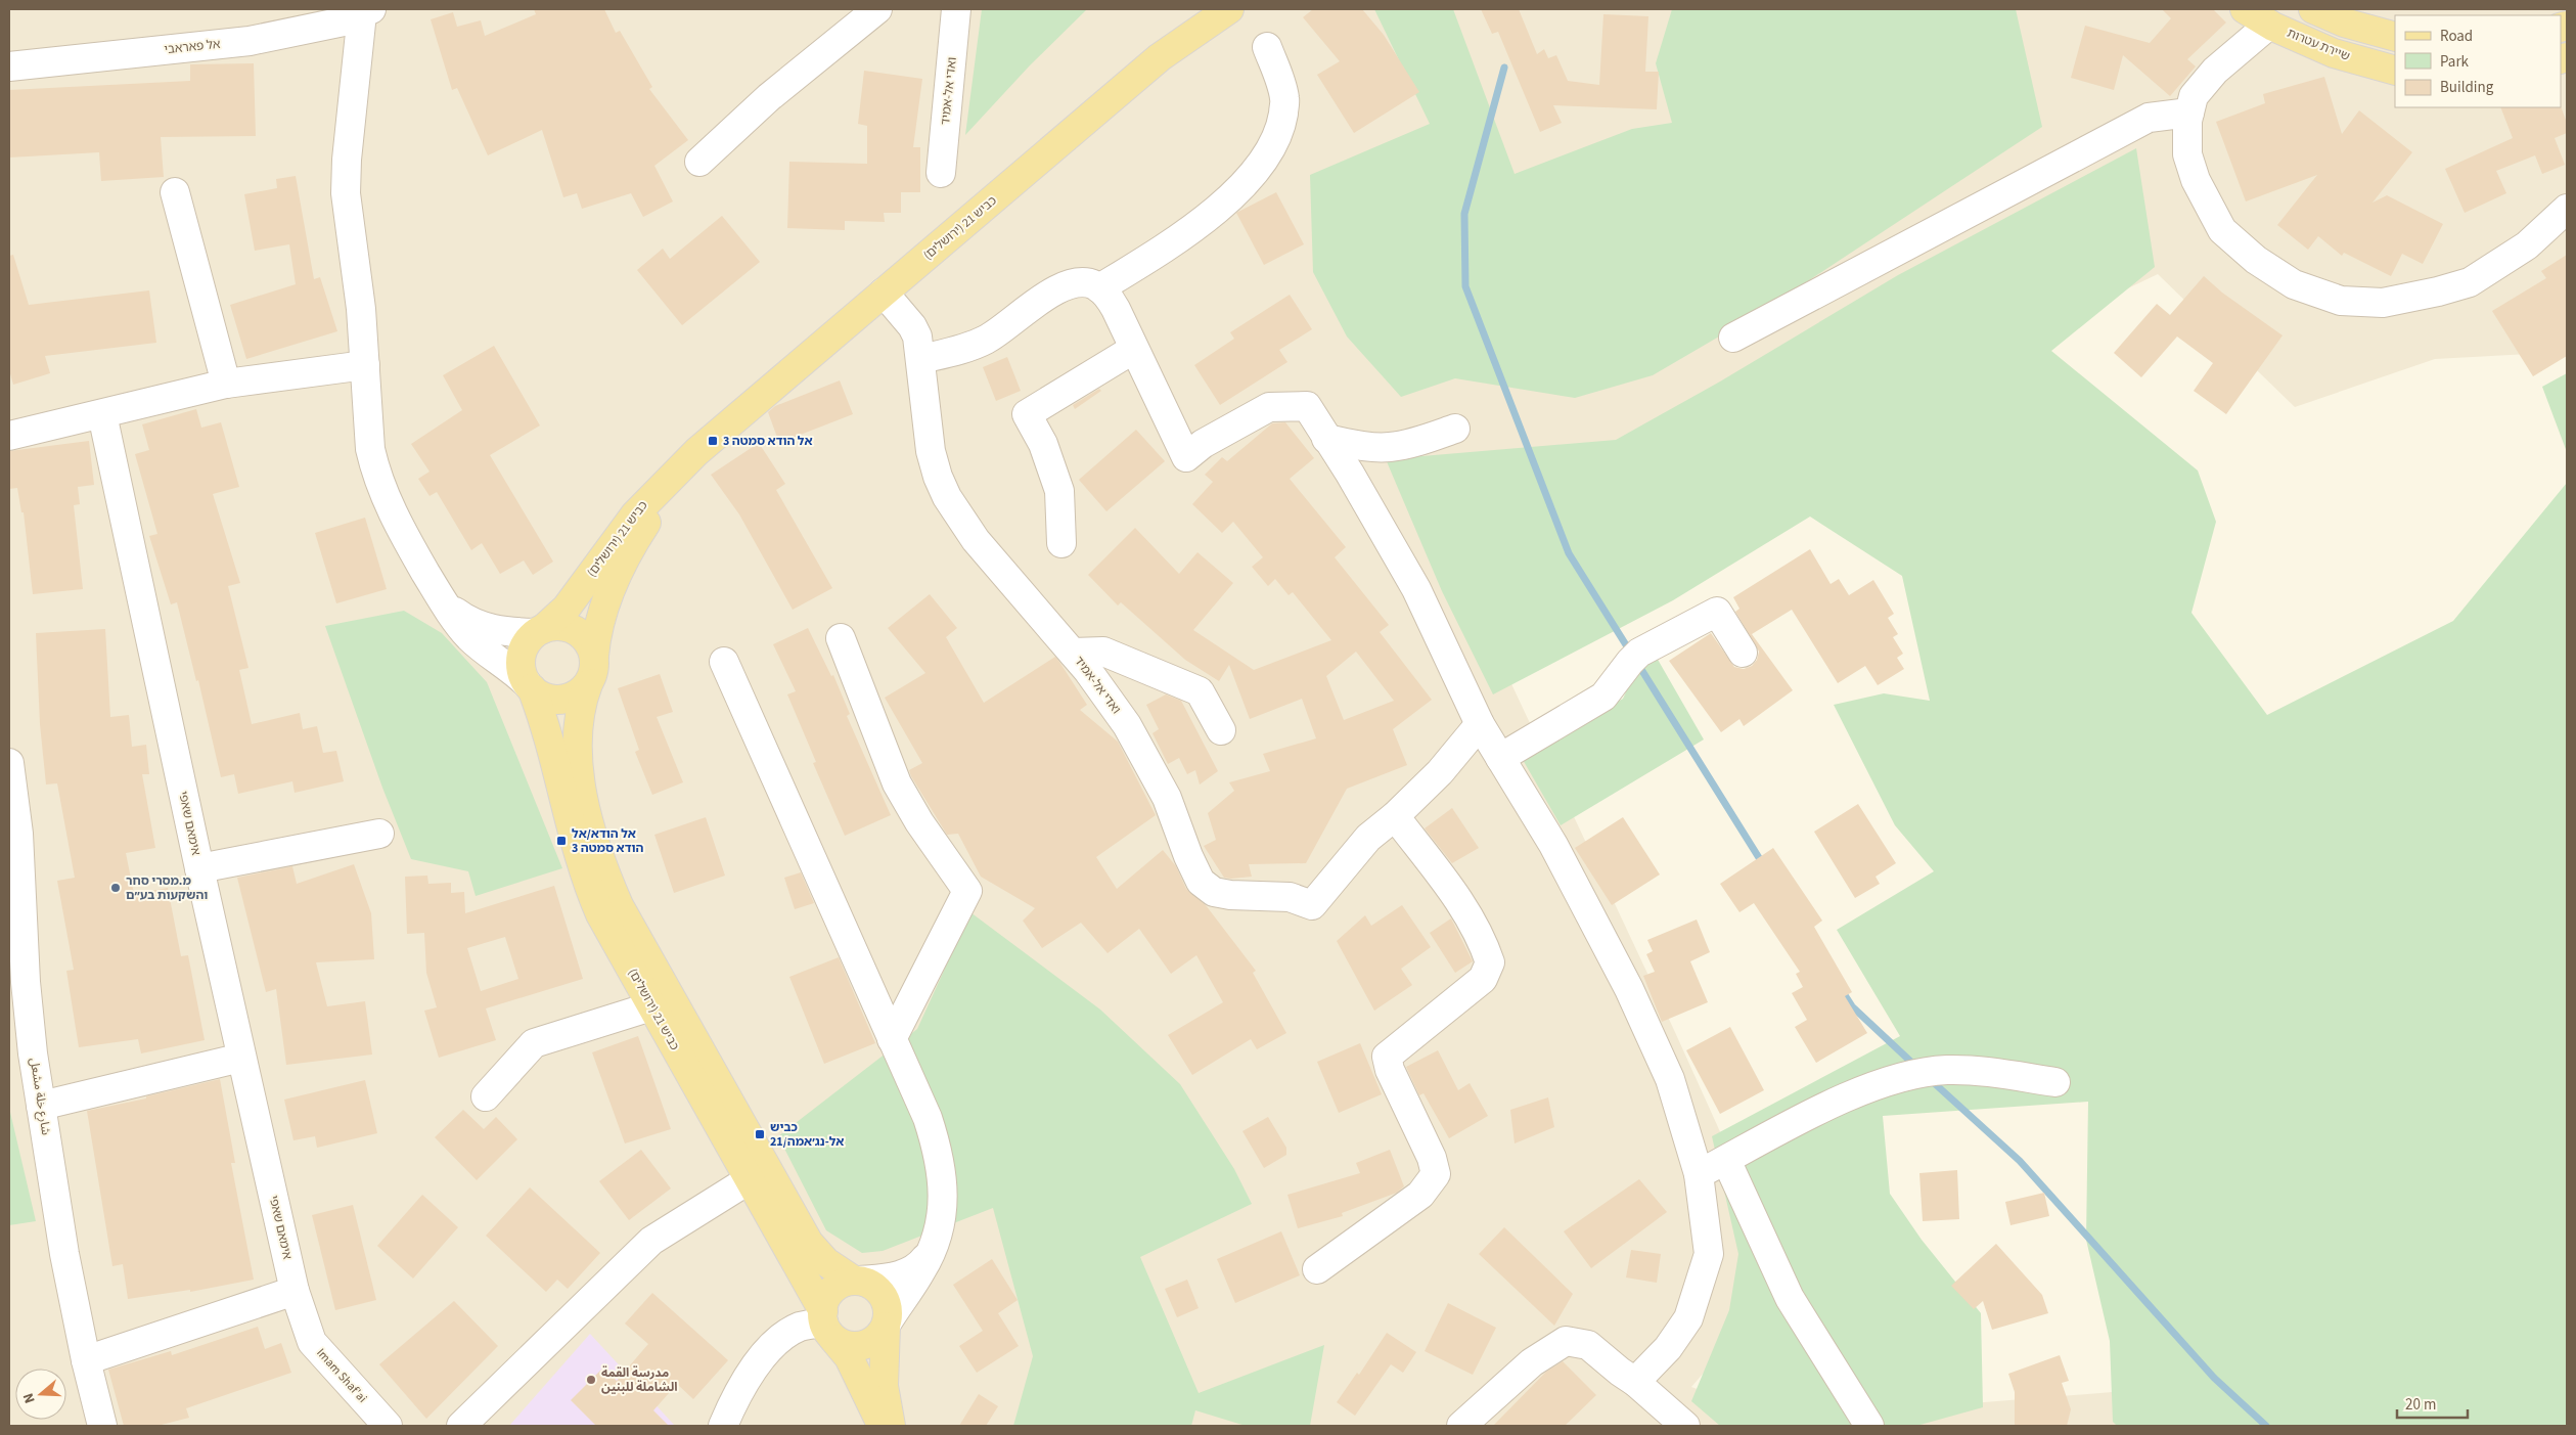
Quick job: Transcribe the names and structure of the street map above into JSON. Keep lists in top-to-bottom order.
{
  "streets": {
    "main road": ["שיירת עטרות", "כביש 21 (ירושלים)"],
    "street": [
      "אל פאראבי",
      "ואדי אל-אמיד",
      "אימאם שאפי",
      "شارع خلة مشعل",
      "Imam Shaf'ai"
    ]
  },
  "crossings": [
    ["ואדי אל-אמיד", "כביש 21 (ירושלים)"],
    ["אימאם שאפי", "Imam Shaf'ai"]
  ],
  "places": {
    "transit": ["אל הודא סמטה 3", "אל הודא/אל הודא סמטה 3", "כביש 21/אל-נג׳אמה"],
    "other": ["מ.מסרי סחר והשקעות בע״ם", "مدرسة القمة الشاملة للبنين"]
  },
  "legend": ["Road", "Park", "Building"],
  "scale_bar": "20 m",
  "north": "left"
}
